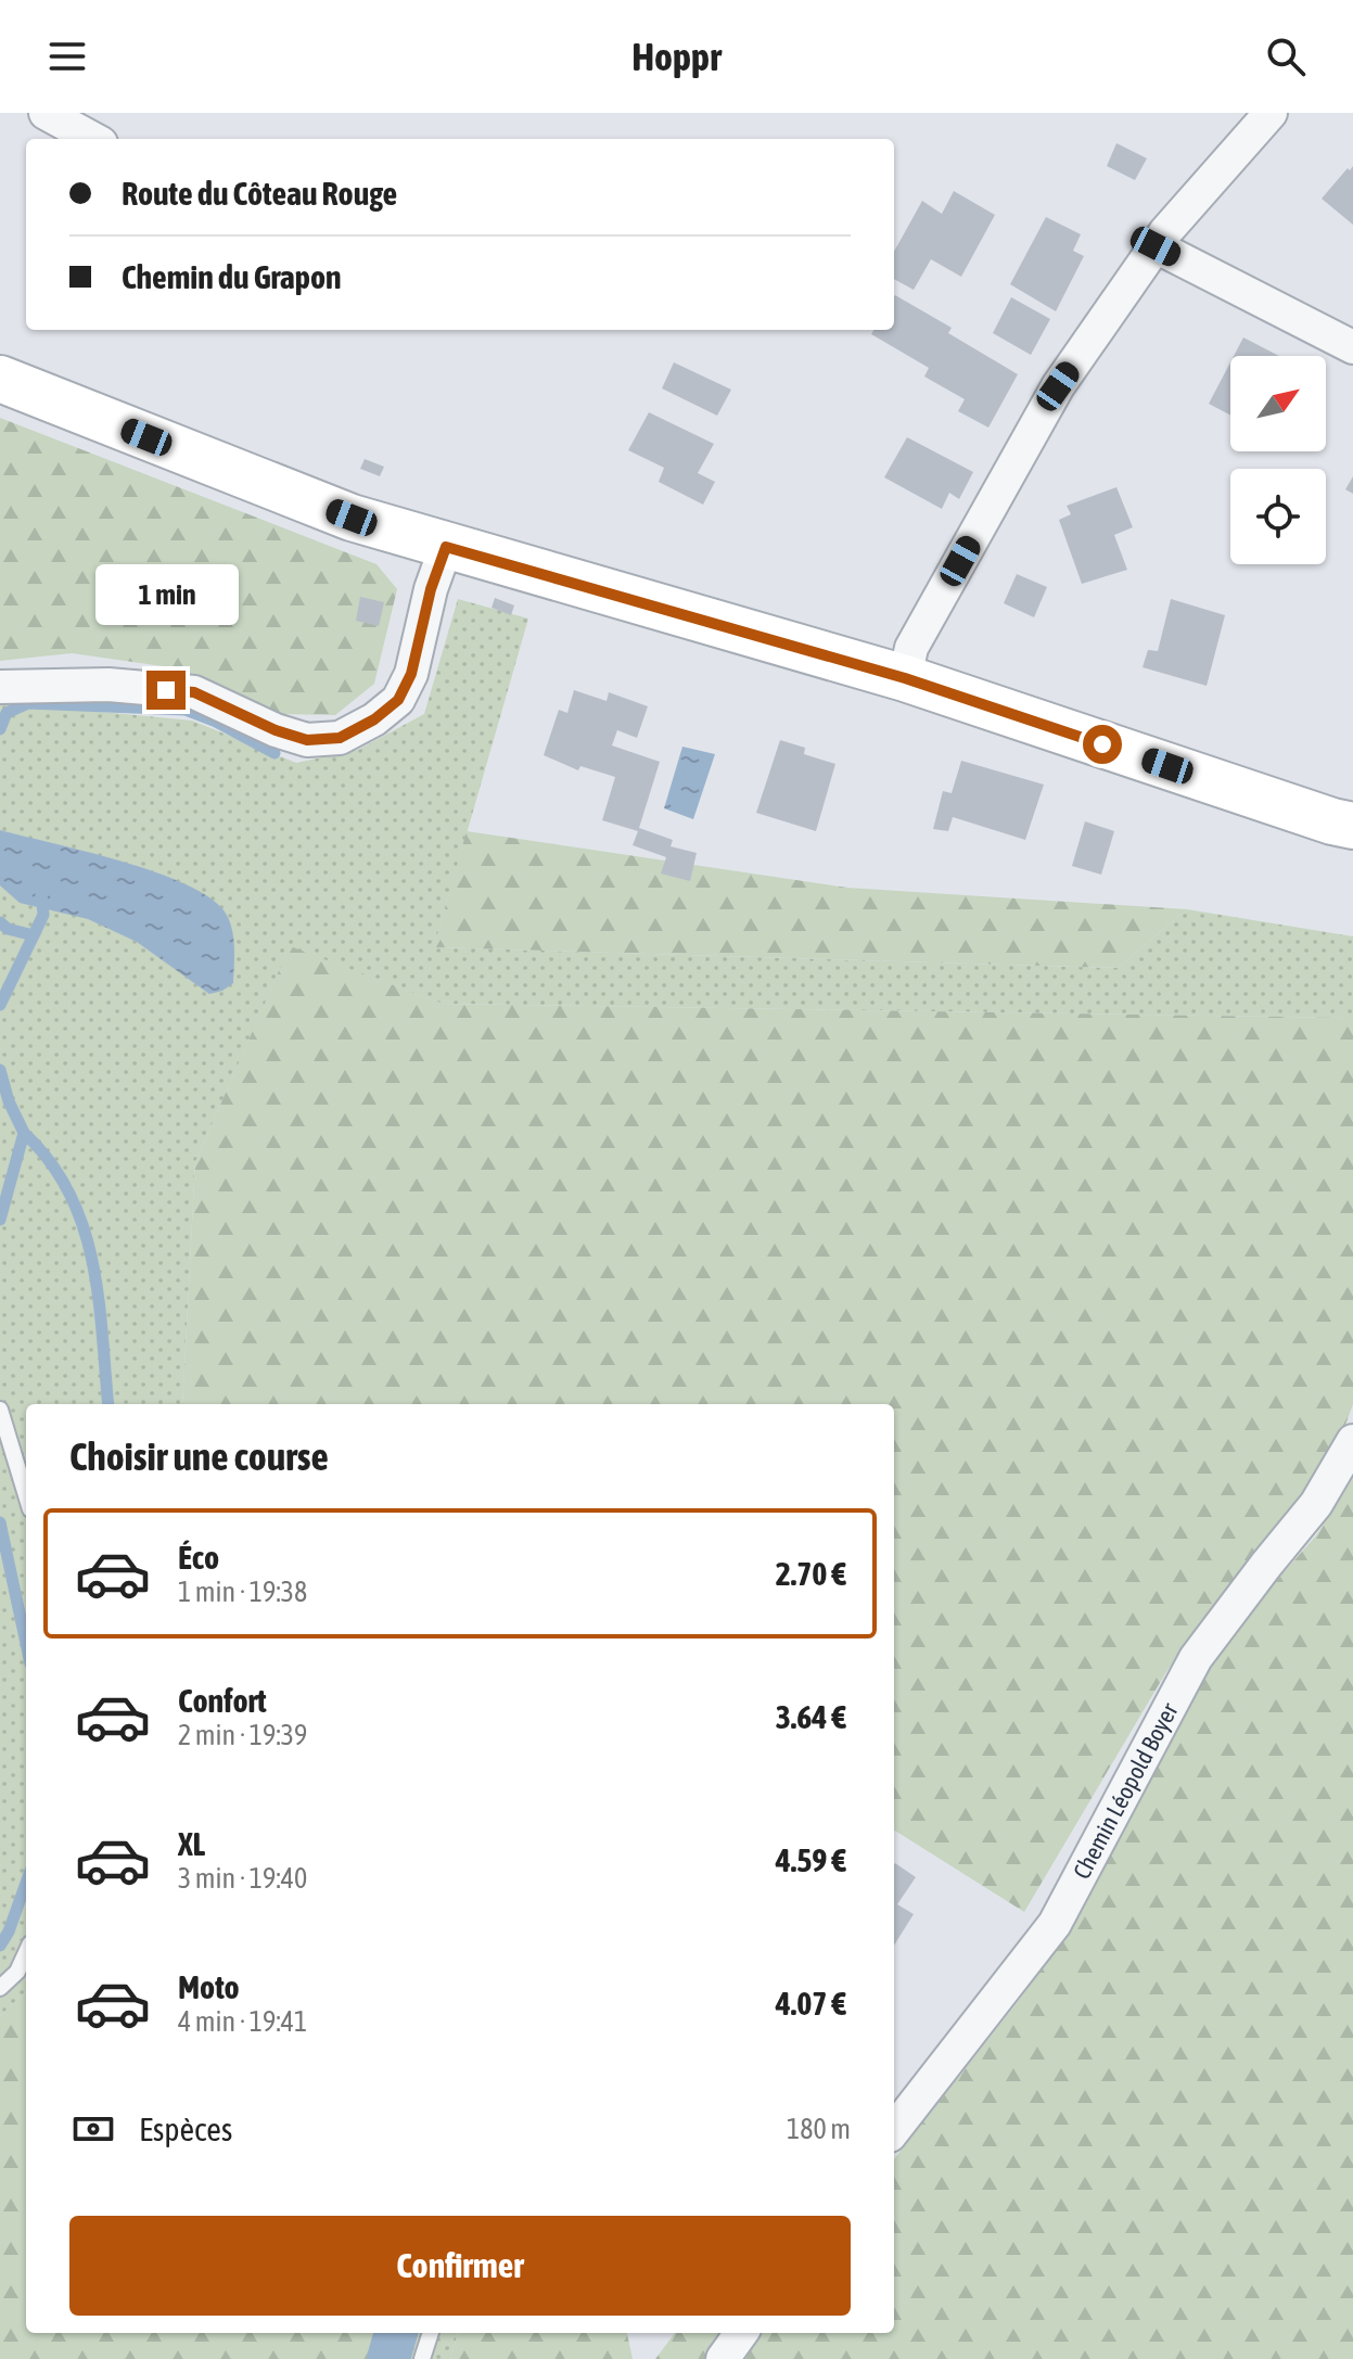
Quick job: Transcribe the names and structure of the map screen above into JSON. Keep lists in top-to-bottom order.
{
  "streets": {
    "street": ["Chemin Léopold Boyer"]
  },
  "north": "top right",
  "page": {
    "header": "Hoppr",
    "banner": ["Route du Côteau Rouge", "Chemin du Grapon"],
    "bubble": "1 min",
    "heading": "Choisir une course",
    "list": [
      {
        "name": "Éco",
        "note": "1 min · 19:38",
        "value": "2.70 €"
      },
      {
        "name": "Confort",
        "note": "2 min · 19:39",
        "value": "3.64 €"
      },
      {
        "name": "XL",
        "note": "3 min · 19:40",
        "value": "4.59 €"
      },
      {
        "name": "Moto",
        "note": "4 min · 19:41",
        "value": "4.07 €"
      }
    ],
    "pay": ["Espèces", "180 m"],
    "buttons": "Confirmer"
  }
}
